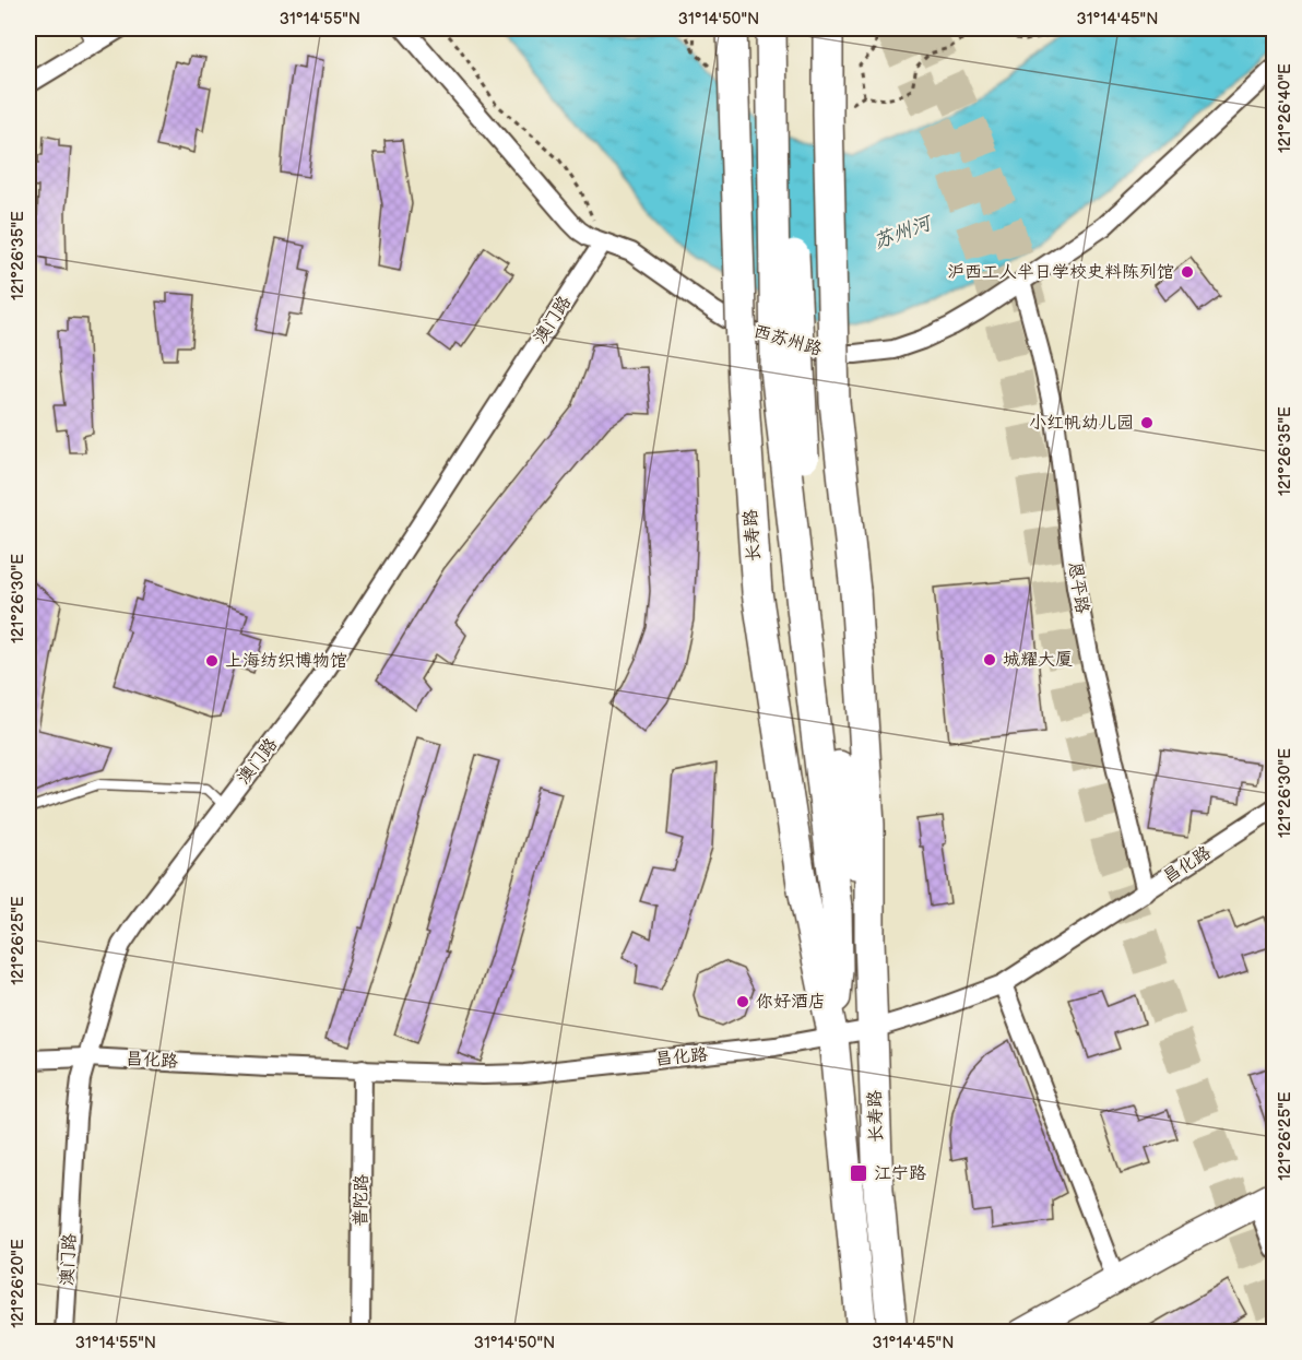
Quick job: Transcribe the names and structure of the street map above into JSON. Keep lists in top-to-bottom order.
{
  "streets": {
    "main road": ["长寿路"],
    "street": [
      "澳门路",
      "西苏州路",
      "恩平路",
      "昌化路",
      "普陀路"
    ]
  },
  "crossings": [
    ["澳门路", "西苏州路"],
    ["澳门路", "昌化路"],
    ["西苏州路", "恩平路"],
    ["长寿路", "昌化路"],
    ["恩平路", "昌化路"],
    ["昌化路", "普陀路"]
  ],
  "water": ["苏州河"],
  "places": {
    "other": [
      "沪西工人半日学校史料陈列馆",
      "小红帆幼儿园",
      "城耀大厦",
      "上海纺织博物馆",
      "你好酒店"
    ],
    "transit": ["江宁路"]
  },
  "coordinates": [
    "31°14'55\"N",
    "31°14'50\"N",
    "31°14'45\"N",
    "121°26'40\"E",
    "121°26'35\"E",
    "121°26'30\"E",
    "121°26'25\"E",
    "121°26'20\"E"
  ]
}
